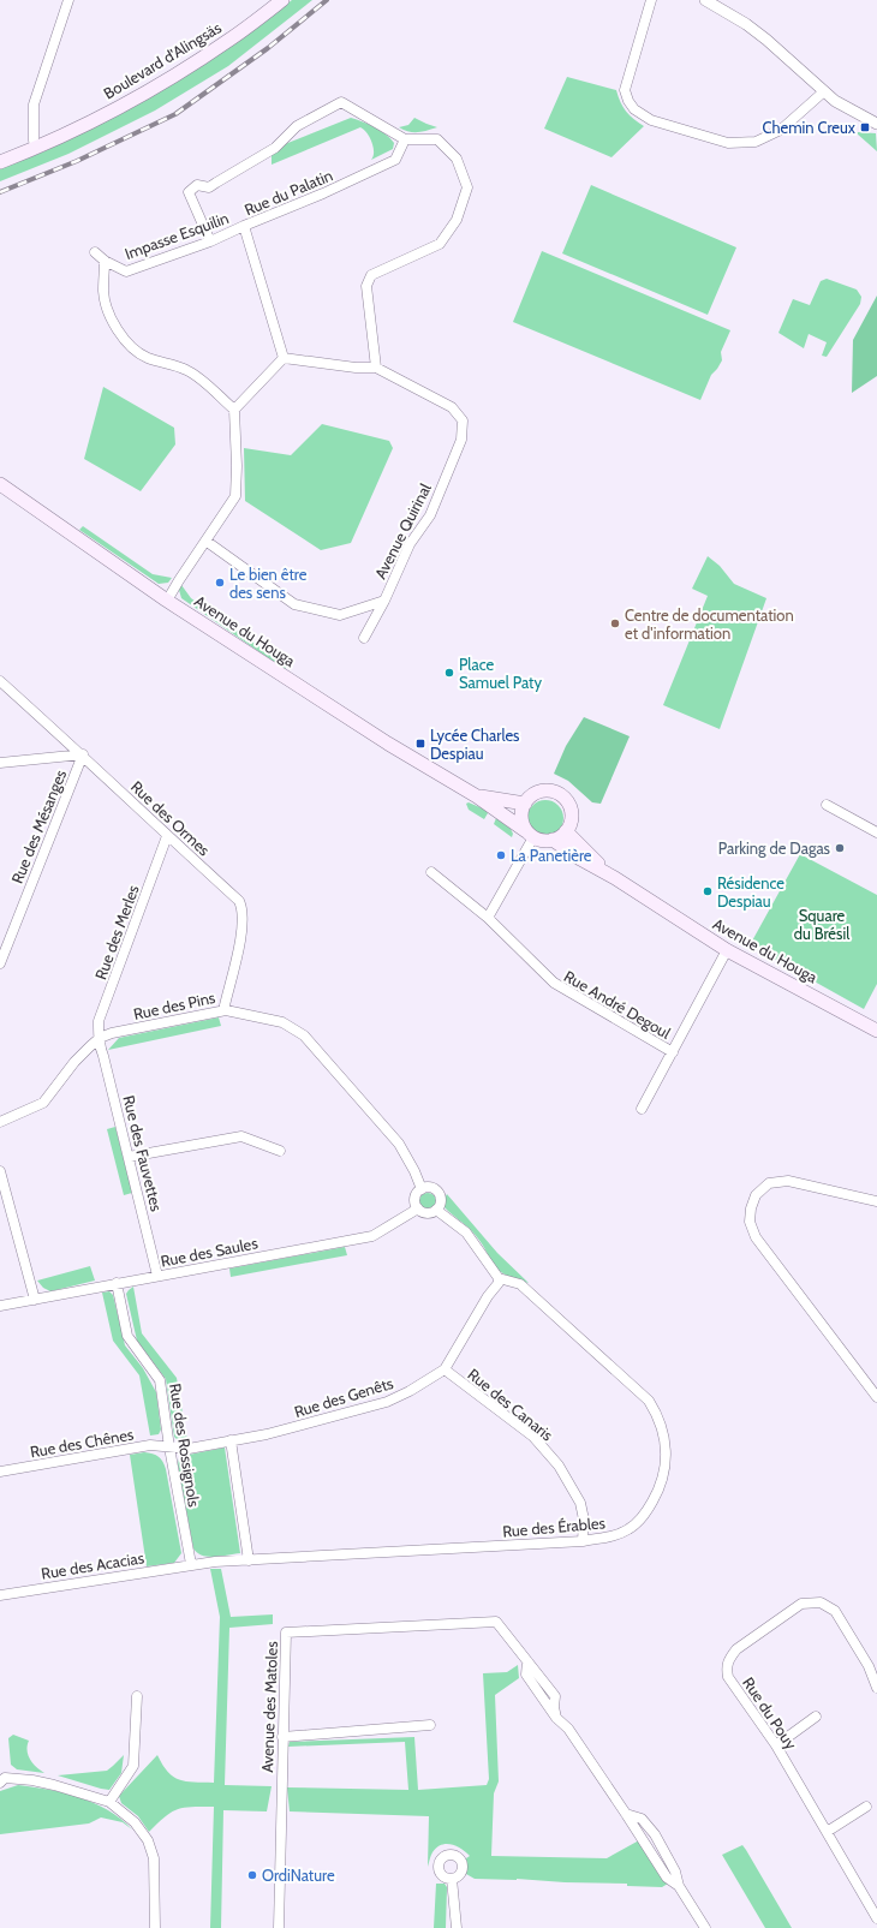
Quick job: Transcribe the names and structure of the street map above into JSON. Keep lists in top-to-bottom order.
{
  "streets": {
    "main road": ["Boulevard d'Alingsäs", "Avenue du Houga"],
    "street": [
      "Rue du Palatin",
      "Impasse Esquilin",
      "Avenue Quirinal",
      "Rue des Ormes",
      "Rue des Mésanges",
      "Rue des Merles",
      "Rue André Degoul",
      "Rue des Pins",
      "Rue des Fauvettes",
      "Rue des Saules",
      "Rue des Genêts",
      "Rue des Canaris",
      "Rue des Chênes",
      "Rue des Rossignols",
      "Rue des Érables",
      "Rue des Acacias",
      "Avenue des Matoles",
      "Rue du Pouy"
    ]
  },
  "crossings": [
    ["Rue du Palatin", "Impasse Esquilin"],
    ["Rue du Palatin", "Avenue Quirinal"],
    ["Rue des Ormes", "Rue des Mésanges"],
    ["Rue des Ormes", "Rue des Merles"],
    ["Rue des Ormes", "Rue des Pins"],
    ["Rue des Merles", "Rue des Pins"],
    ["Rue des Merles", "Rue des Fauvettes"],
    ["Rue des Pins", "Rue des Fauvettes"],
    ["Rue des Pins", "Rue des Saules"],
    ["Rue des Fauvettes", "Rue des Saules"],
    ["Rue des Saules", "Rue des Rossignols"],
    ["Rue des Genêts", "Rue des Canaris"],
    ["Rue des Genêts", "Rue des Chênes"],
    ["Rue des Genêts", "Rue des Rossignols"],
    ["Rue des Genêts", "Rue des Érables"],
    ["Rue des Canaris", "Rue des Érables"],
    ["Rue des Chênes", "Rue des Rossignols"],
    ["Rue des Rossignols", "Rue des Érables"],
    ["Rue des Rossignols", "Rue des Acacias"],
    ["Rue des Érables", "Rue des Acacias"]
  ],
  "parks": ["Square du Brésil"],
  "places": {
    "transit": ["Chemin Creux", "Lycée Charles Despiau"],
    "other": [
      "Le bien être des sens",
      "Centre de documentation et d'information",
      "Place Samuel Paty",
      "Parking de Dagas",
      "La Panetière",
      "Résidence Despiau",
      "OrdiNature"
    ]
  }
}
